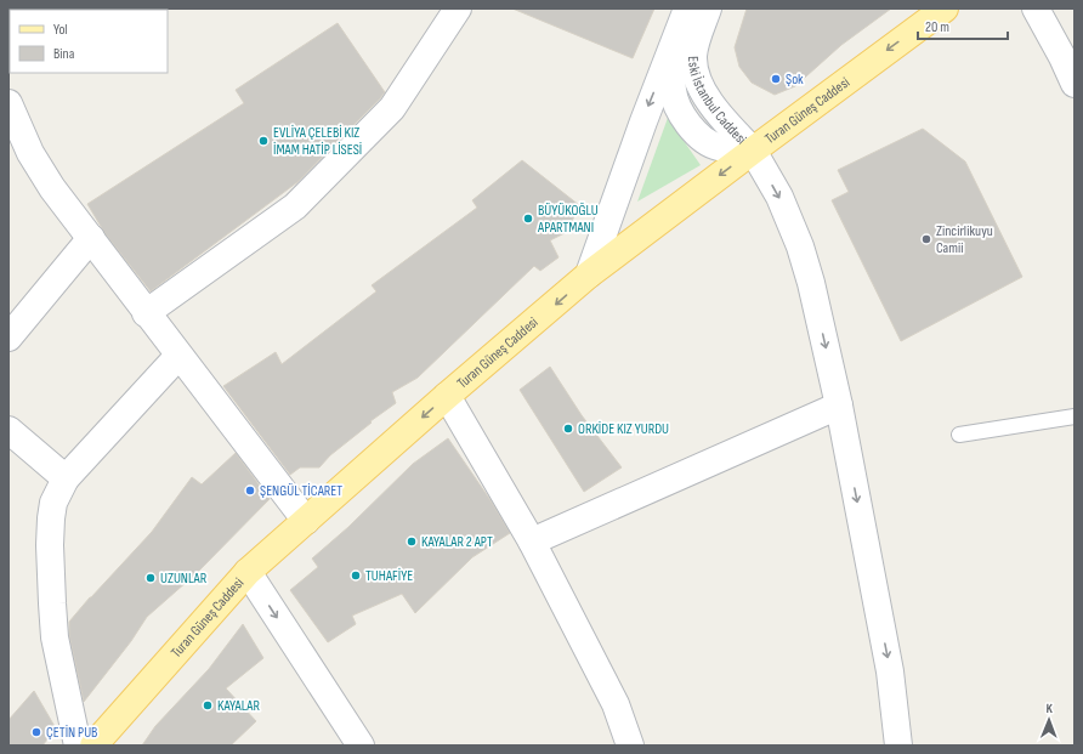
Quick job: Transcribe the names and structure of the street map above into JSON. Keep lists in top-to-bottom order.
{
  "streets": {
    "main road": ["Turan Güneş Caddesi"],
    "street": ["Eski İstanbul Caddesi"]
  },
  "crossings": [
    ["Eski İstanbul Caddesi", "Turan Güneş Caddesi"]
  ],
  "one_way": ["Eski İstanbul Caddesi", "Turan Güneş Caddesi"],
  "places": [
    "Şok",
    "EVLİYA ÇELEBİ KIZ İMAM HATİP LİSESİ",
    "BÜYÜKOĞLU APARTMANI",
    "Zincirlikuyu Camii",
    "ORKİDE KIZ YURDU",
    "ŞENGÜL TİCARET",
    "KAYALAR 2 APT",
    "TUHAFİYE",
    "UZUNLAR",
    "KAYALAR",
    "ÇETİN PUB"
  ],
  "legend": ["Yol", "Bina"],
  "scale_bar": "20 m",
  "north": "top"
}
